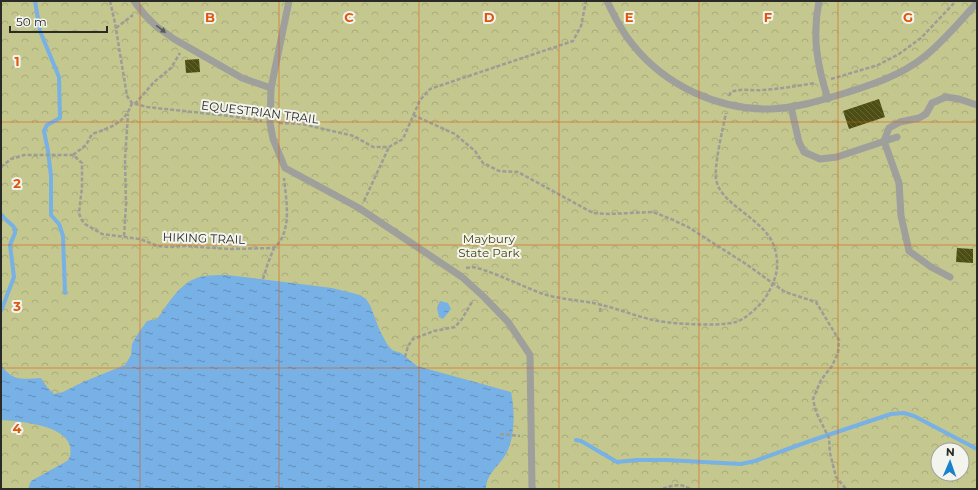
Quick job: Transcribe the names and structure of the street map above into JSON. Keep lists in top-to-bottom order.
{
  "streets": {
    "path": ["EQUESTRIAN TRAIL", "HIKING TRAIL"]
  },
  "parks": ["Maybury State Park"],
  "scale_bar": "50 m",
  "north": "top",
  "grid": {
    "columns": [
      "B",
      "C",
      "D",
      "E",
      "F",
      "G"
    ],
    "rows": [
      "1",
      "2",
      "3",
      "4"
    ]
  }
}
